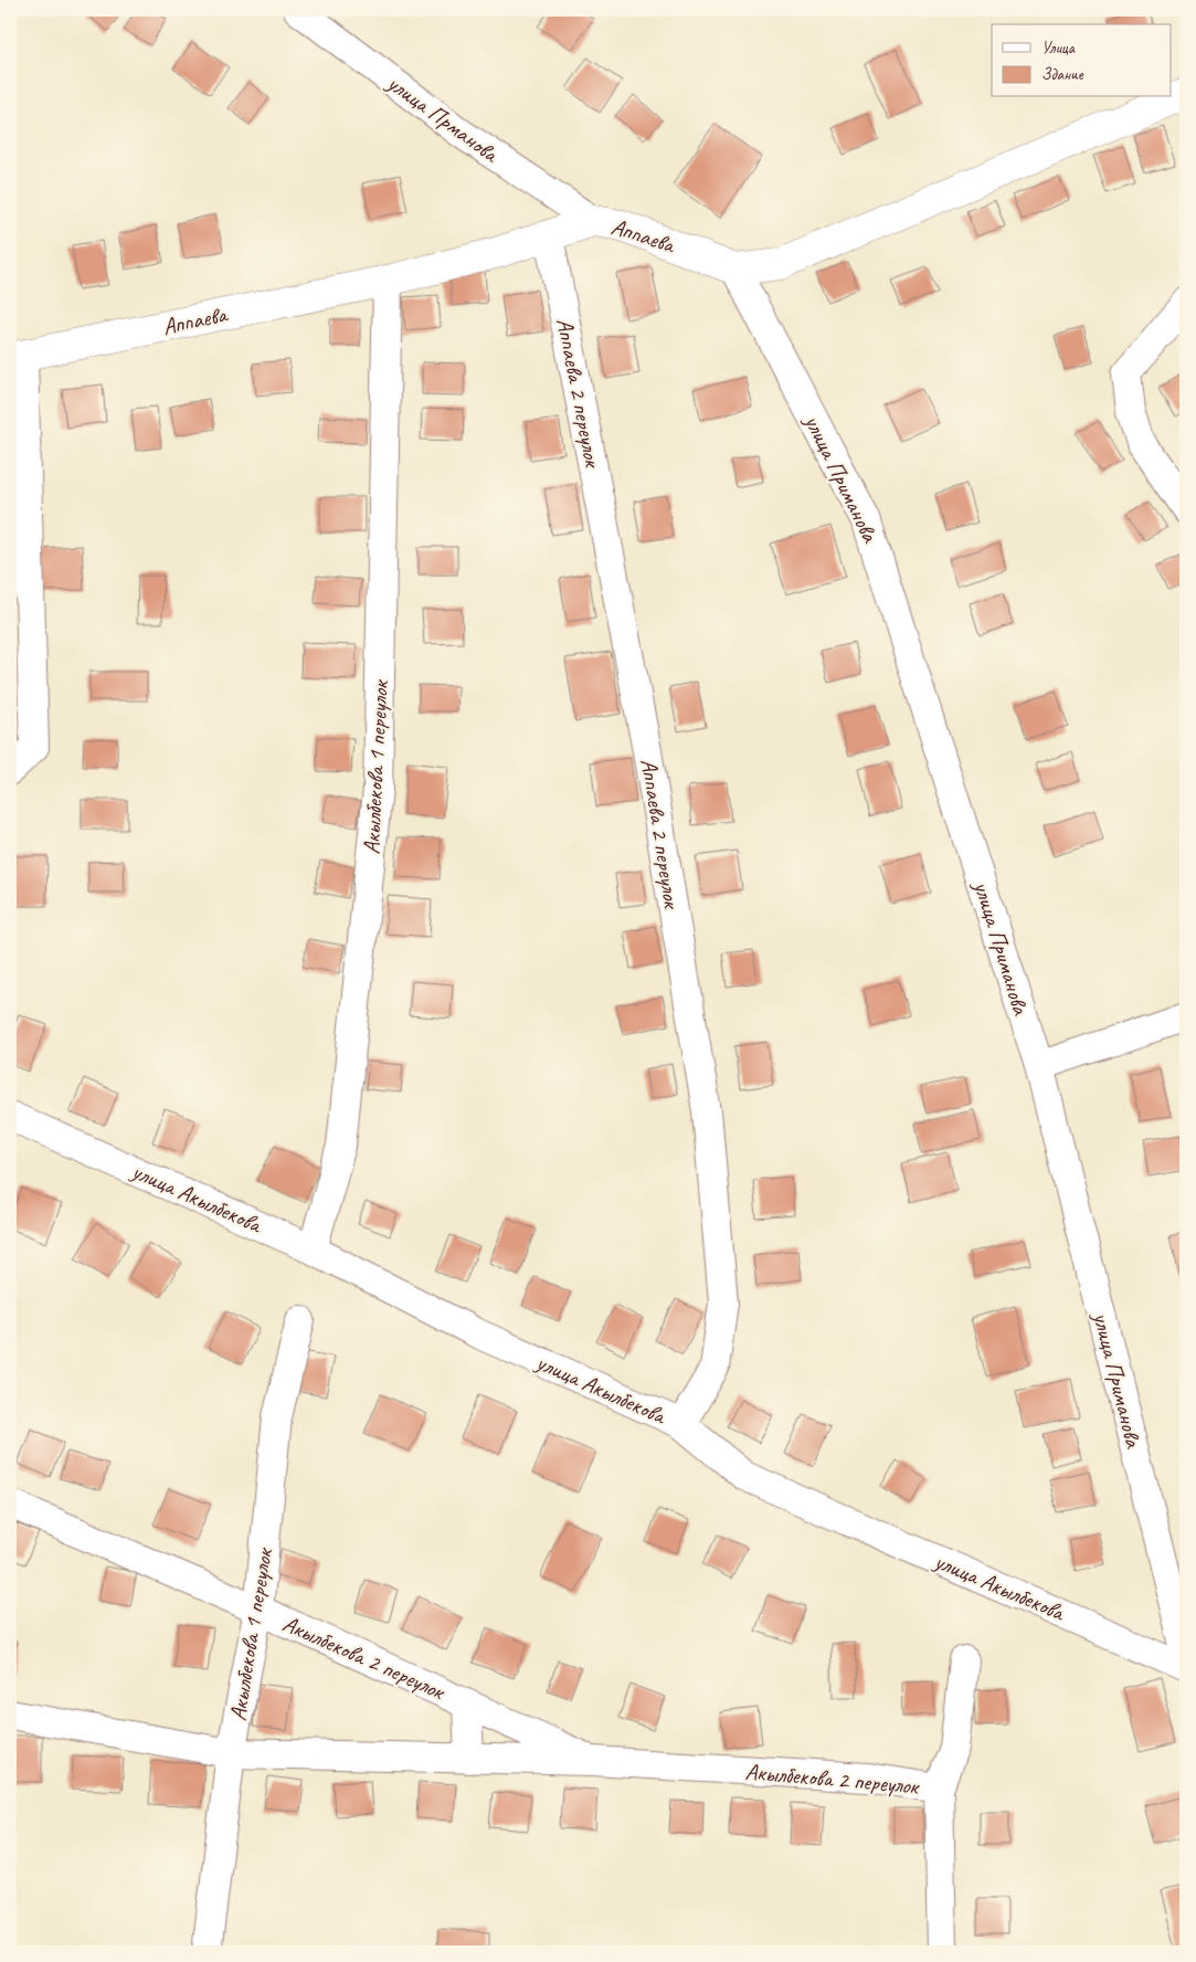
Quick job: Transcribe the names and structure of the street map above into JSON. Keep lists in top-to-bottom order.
{
  "streets": {
    "street": [
      "улица Прманова",
      "Аппаева",
      "Аппаева 2 переулок",
      "улица Приманова",
      "Акылбекова 1 переулок",
      "улица Акылбекова",
      "Акылбекова 2 переулок"
    ]
  },
  "crossings": [
    ["улица Прманова", "Аппаева"],
    ["Аппаева", "Аппаева 2 переулок"],
    ["Аппаева", "улица Приманова"],
    ["Аппаева", "Акылбекова 1 переулок"],
    ["Аппаева 2 переулок", "улица Акылбекова"],
    ["Акылбекова 1 переулок", "улица Акылбекова"],
    ["Акылбекова 1 переулок", "Акылбекова 2 переулок"]
  ],
  "legend": ["Улица", "Здание"]
}
